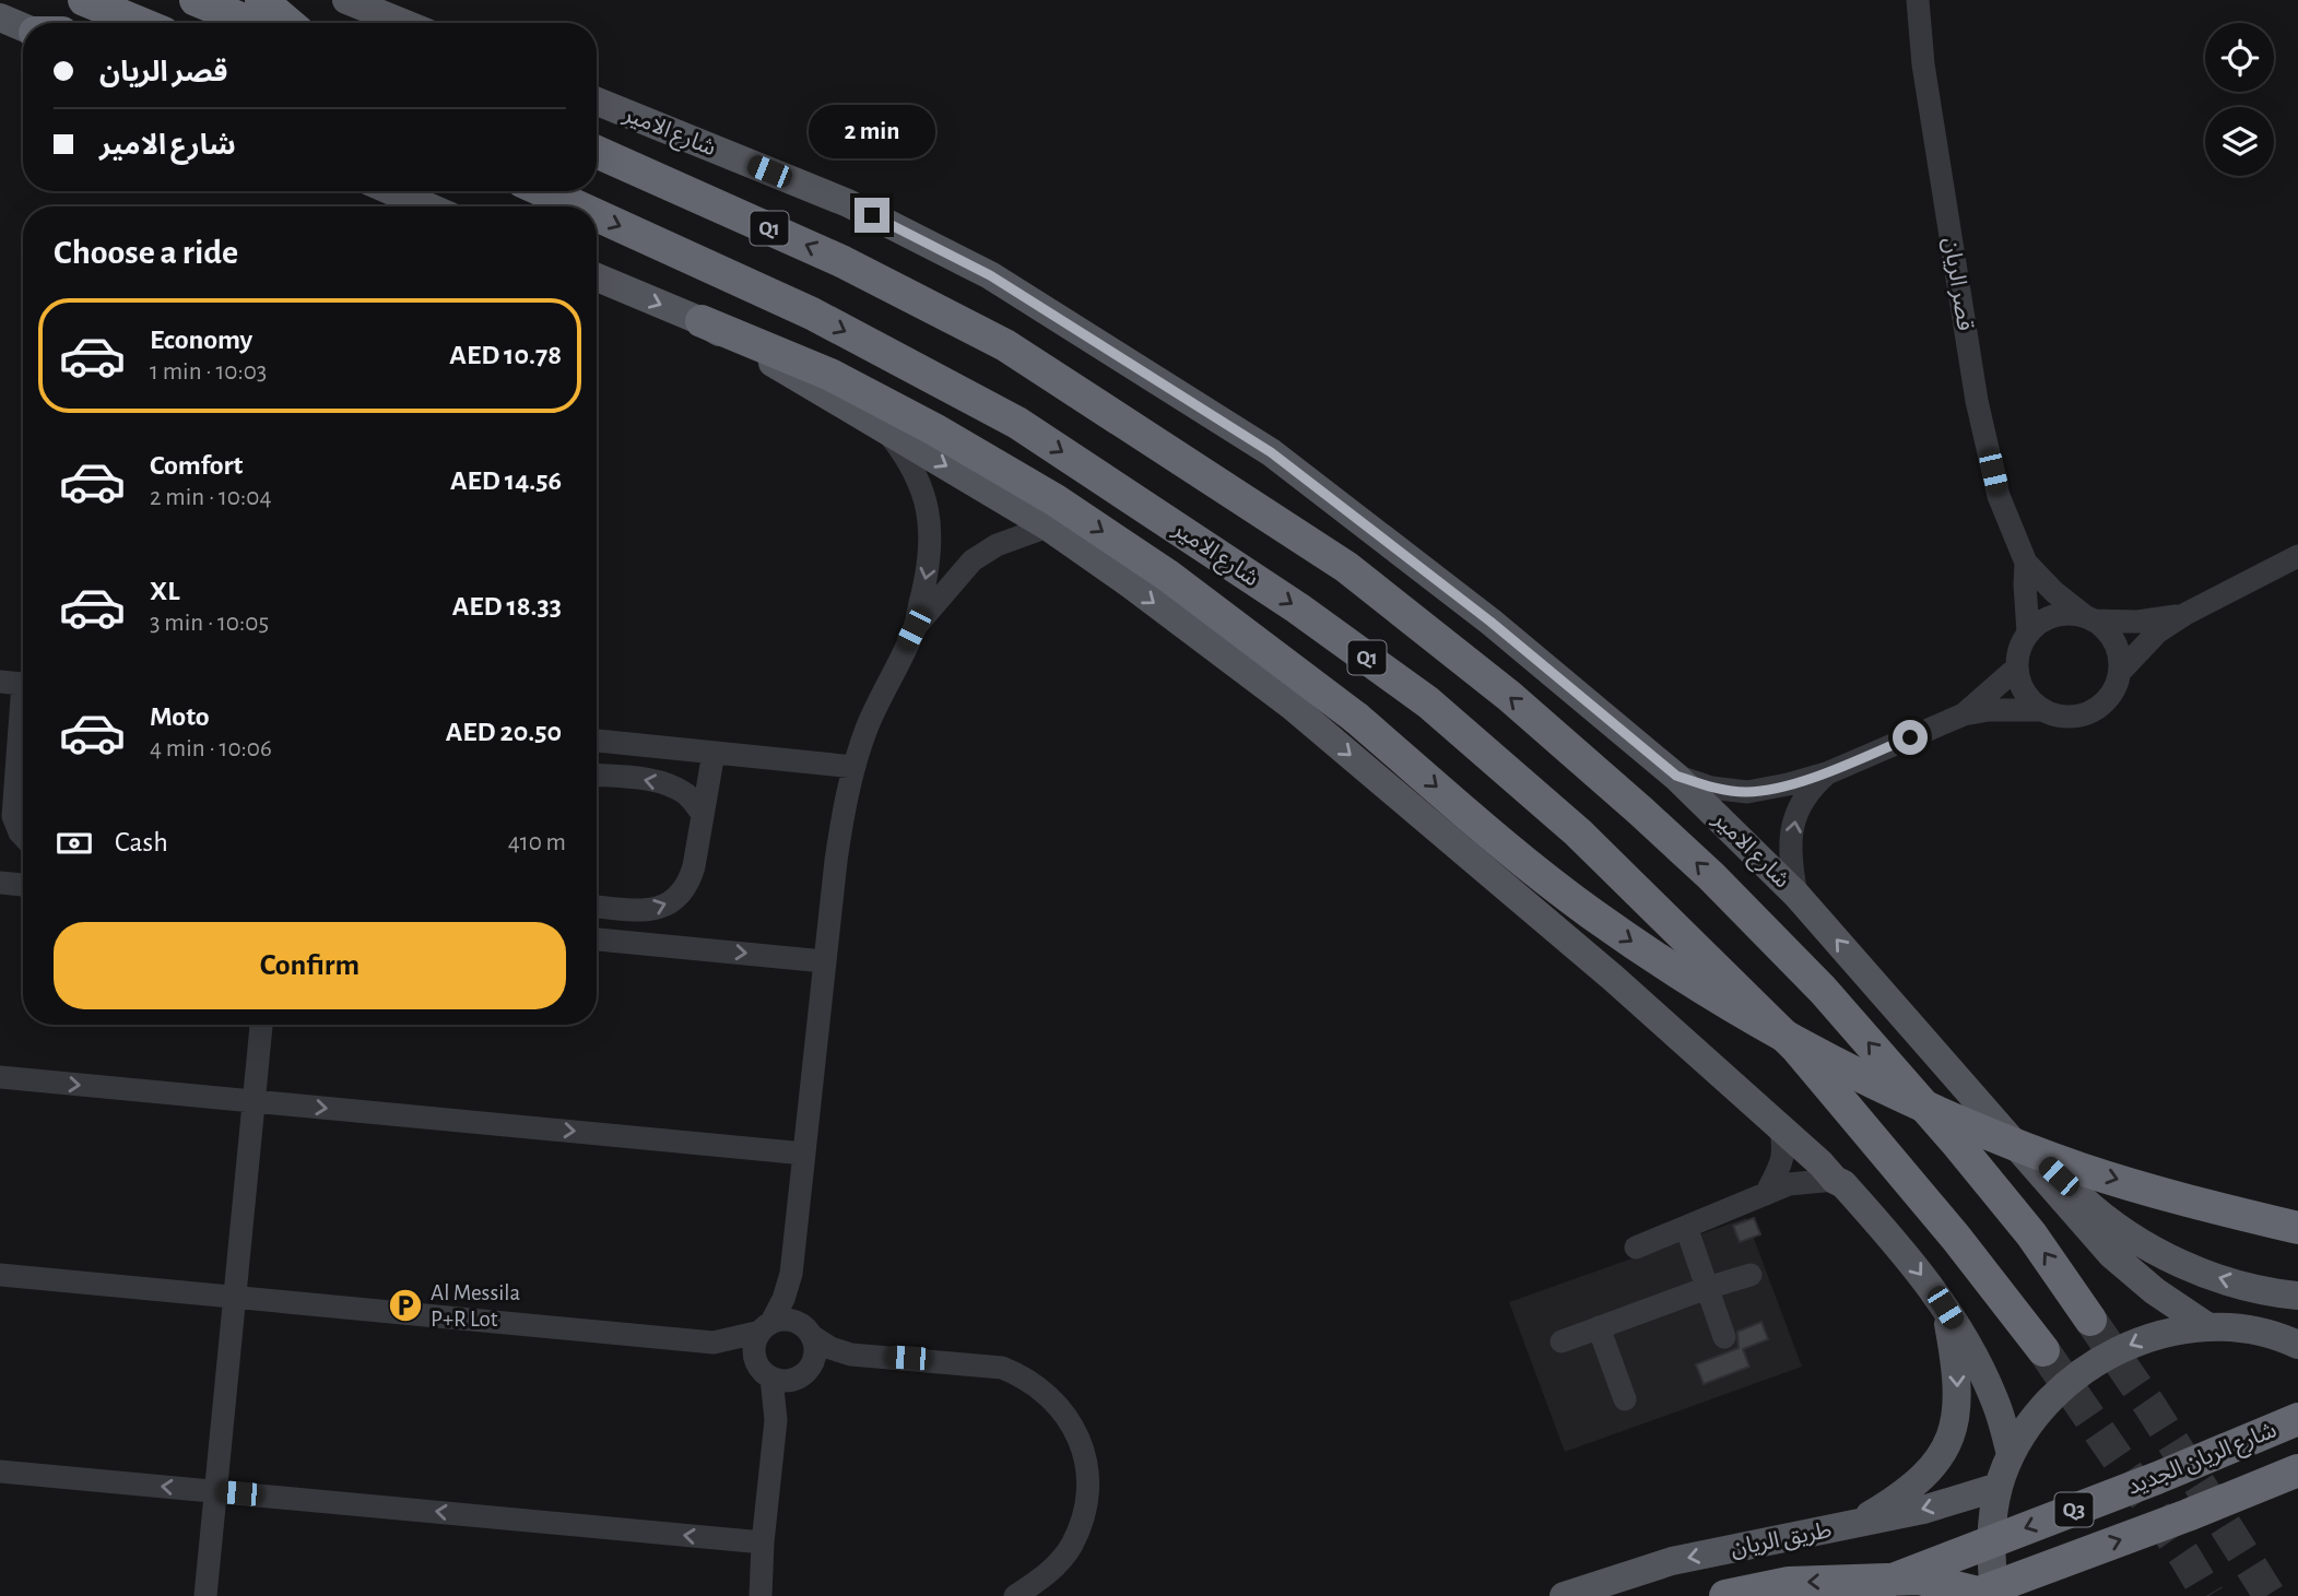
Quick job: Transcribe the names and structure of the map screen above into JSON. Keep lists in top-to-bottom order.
{
  "streets": {
    "highway": [
      "شارع الامير",
      "Q1",
      "شارع الريان الجديد",
      "Q3"
    ],
    "main road": ["طريق الريان"],
    "street": ["قصر الريان"]
  },
  "one_way": ["طريق الريان"],
  "places": {
    "parking": ["Al Messila P+R Lot"]
  },
  "page": {
    "banner": ["قصر الريان", "شارع الامير"],
    "bubble": "2 min",
    "heading": "Choose a ride",
    "list": [
      {
        "name": "Economy",
        "note": "1 min · 10:03",
        "value": "AED 10.78"
      },
      {
        "name": "Comfort",
        "note": "2 min · 10:04",
        "value": "AED 14.56"
      },
      {
        "name": "XL",
        "note": "3 min · 10:05",
        "value": "AED 18.33"
      },
      {
        "name": "Moto",
        "note": "4 min · 10:06",
        "value": "AED 20.50"
      }
    ],
    "pay": ["Cash", "410 m"],
    "buttons": "Confirm"
  }
}
